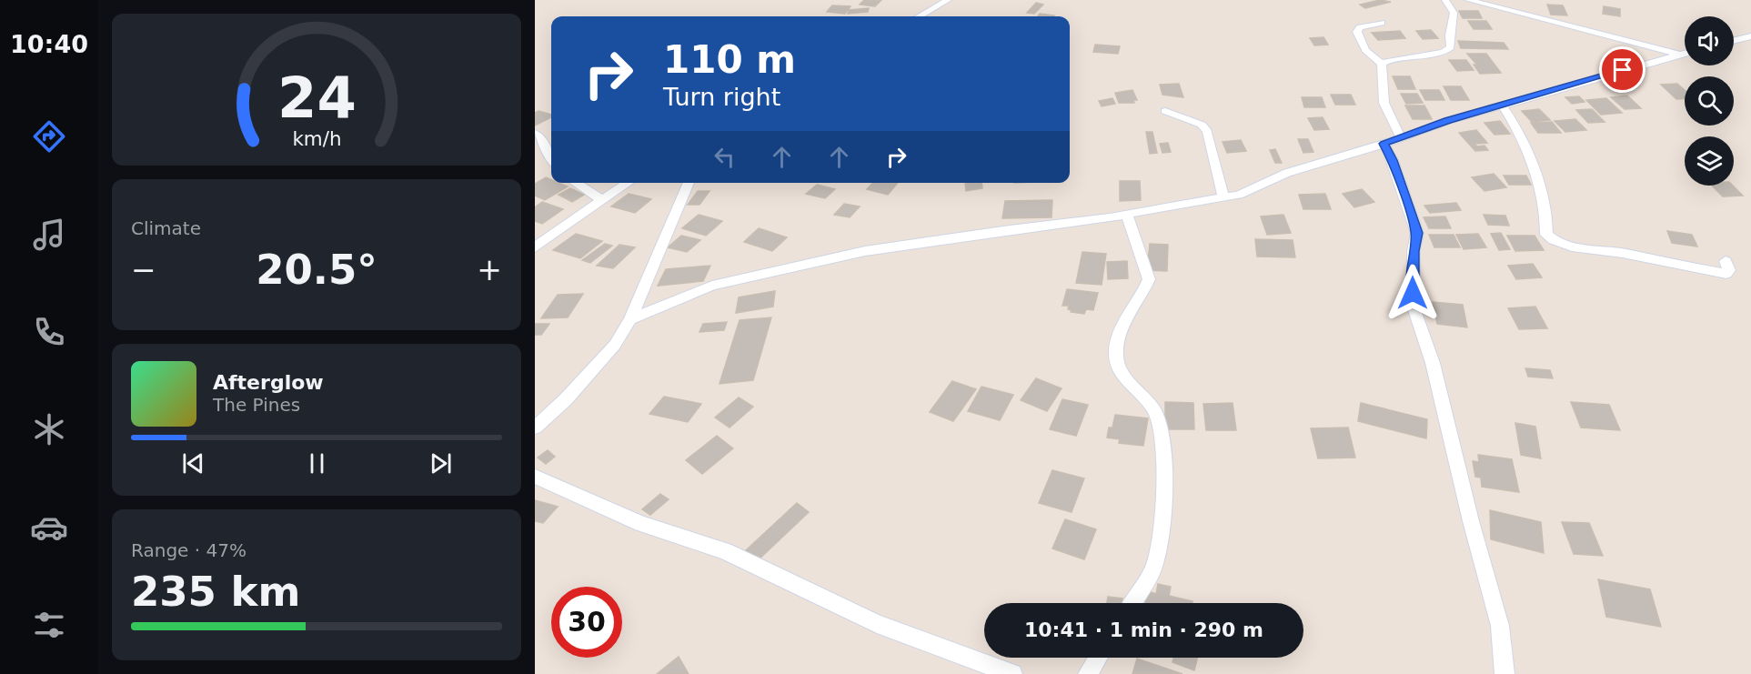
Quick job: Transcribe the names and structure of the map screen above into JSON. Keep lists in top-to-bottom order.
{
  "page": {
    "tabs": "10:40",
    "turn": ["110 m", "Turn right"],
    "tile": [
      "Climate",
      ["Range · 47%", "235 km"]
    ],
    "heat": ["−", "20.5°", "+"],
    "song": ["Afterglow", "The Pines"],
    "limit": "30",
    "trip": "10:41 · 1 min · 290 m",
    "gauge": ["24", "km/h"]
  }
}
